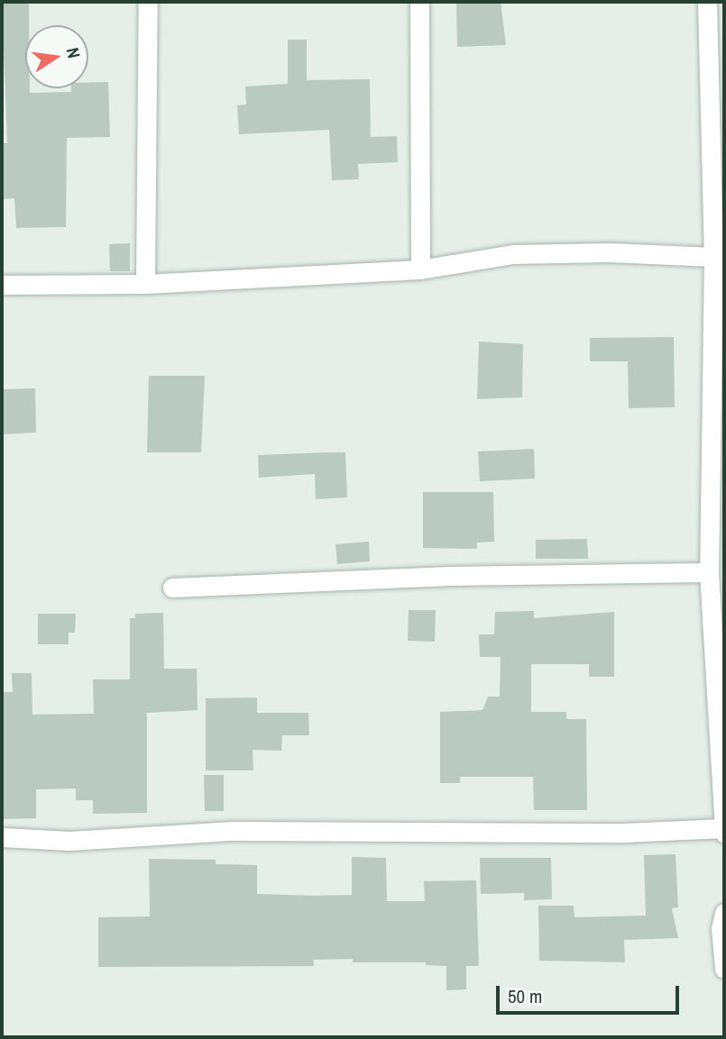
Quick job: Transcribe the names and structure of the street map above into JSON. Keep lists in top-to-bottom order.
{
  "scale_bar": "50 m",
  "north": "right"
}
